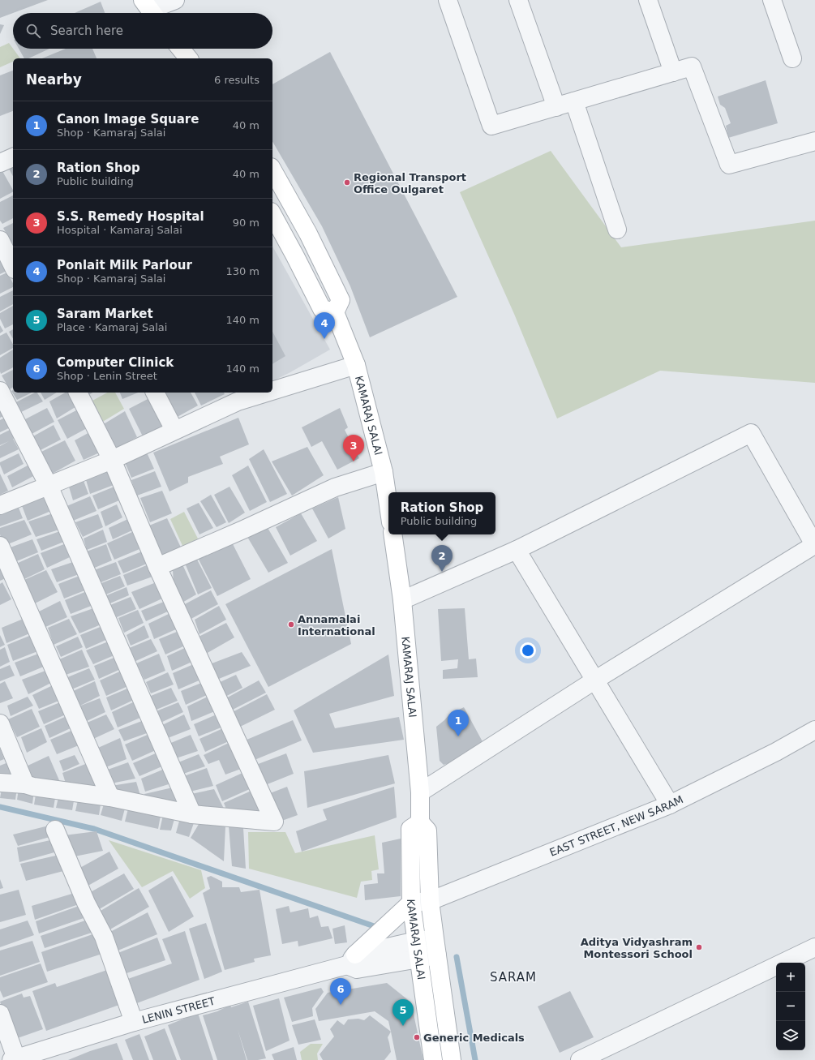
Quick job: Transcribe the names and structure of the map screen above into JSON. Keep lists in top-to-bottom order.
{
  "streets": {
    "main road": ["KAMARAJ SALAI"],
    "street": ["EAST STREET, NEW SARAM", "LENIN STREET"]
  },
  "crossings": [
    ["KAMARAJ SALAI", "EAST STREET, NEW SARAM"],
    ["KAMARAJ SALAI", "LENIN STREET"]
  ],
  "districts": ["SARAM"],
  "places": [
    "Regional Transport Office Oulgaret",
    "Annamalai International",
    "Aditya Vidyashram Montessori School",
    "Generic Medicals"
  ],
  "page": {
    "search": "Search here",
    "heading": ["Nearby", "6 results"],
    "list": [
      {
        "mark": "1",
        "name": "Canon Image Square",
        "note": "Shop · Kamaraj Salai",
        "value": "40 m"
      },
      {
        "mark": "2",
        "name": "Ration Shop",
        "note": "Public building",
        "value": "40 m"
      },
      {
        "mark": "3",
        "name": "S.S. Remedy Hospital",
        "note": "Hospital · Kamaraj Salai",
        "value": "90 m"
      },
      {
        "mark": "4",
        "name": "Ponlait Milk Parlour",
        "note": "Shop · Kamaraj Salai",
        "value": "130 m"
      },
      {
        "mark": "5",
        "name": "Saram Market",
        "note": "Place · Kamaraj Salai",
        "value": "140 m"
      },
      {
        "mark": "6",
        "name": "Computer Clinick",
        "note": "Shop · Lenin Street",
        "value": "140 m"
      }
    ],
    "pins": [
      "4",
      "3",
      "2",
      "1",
      "6",
      "5"
    ],
    "popup": ["Ration Shop", "Public building"],
    "map_buttons": ["+", "−"]
  }
}
